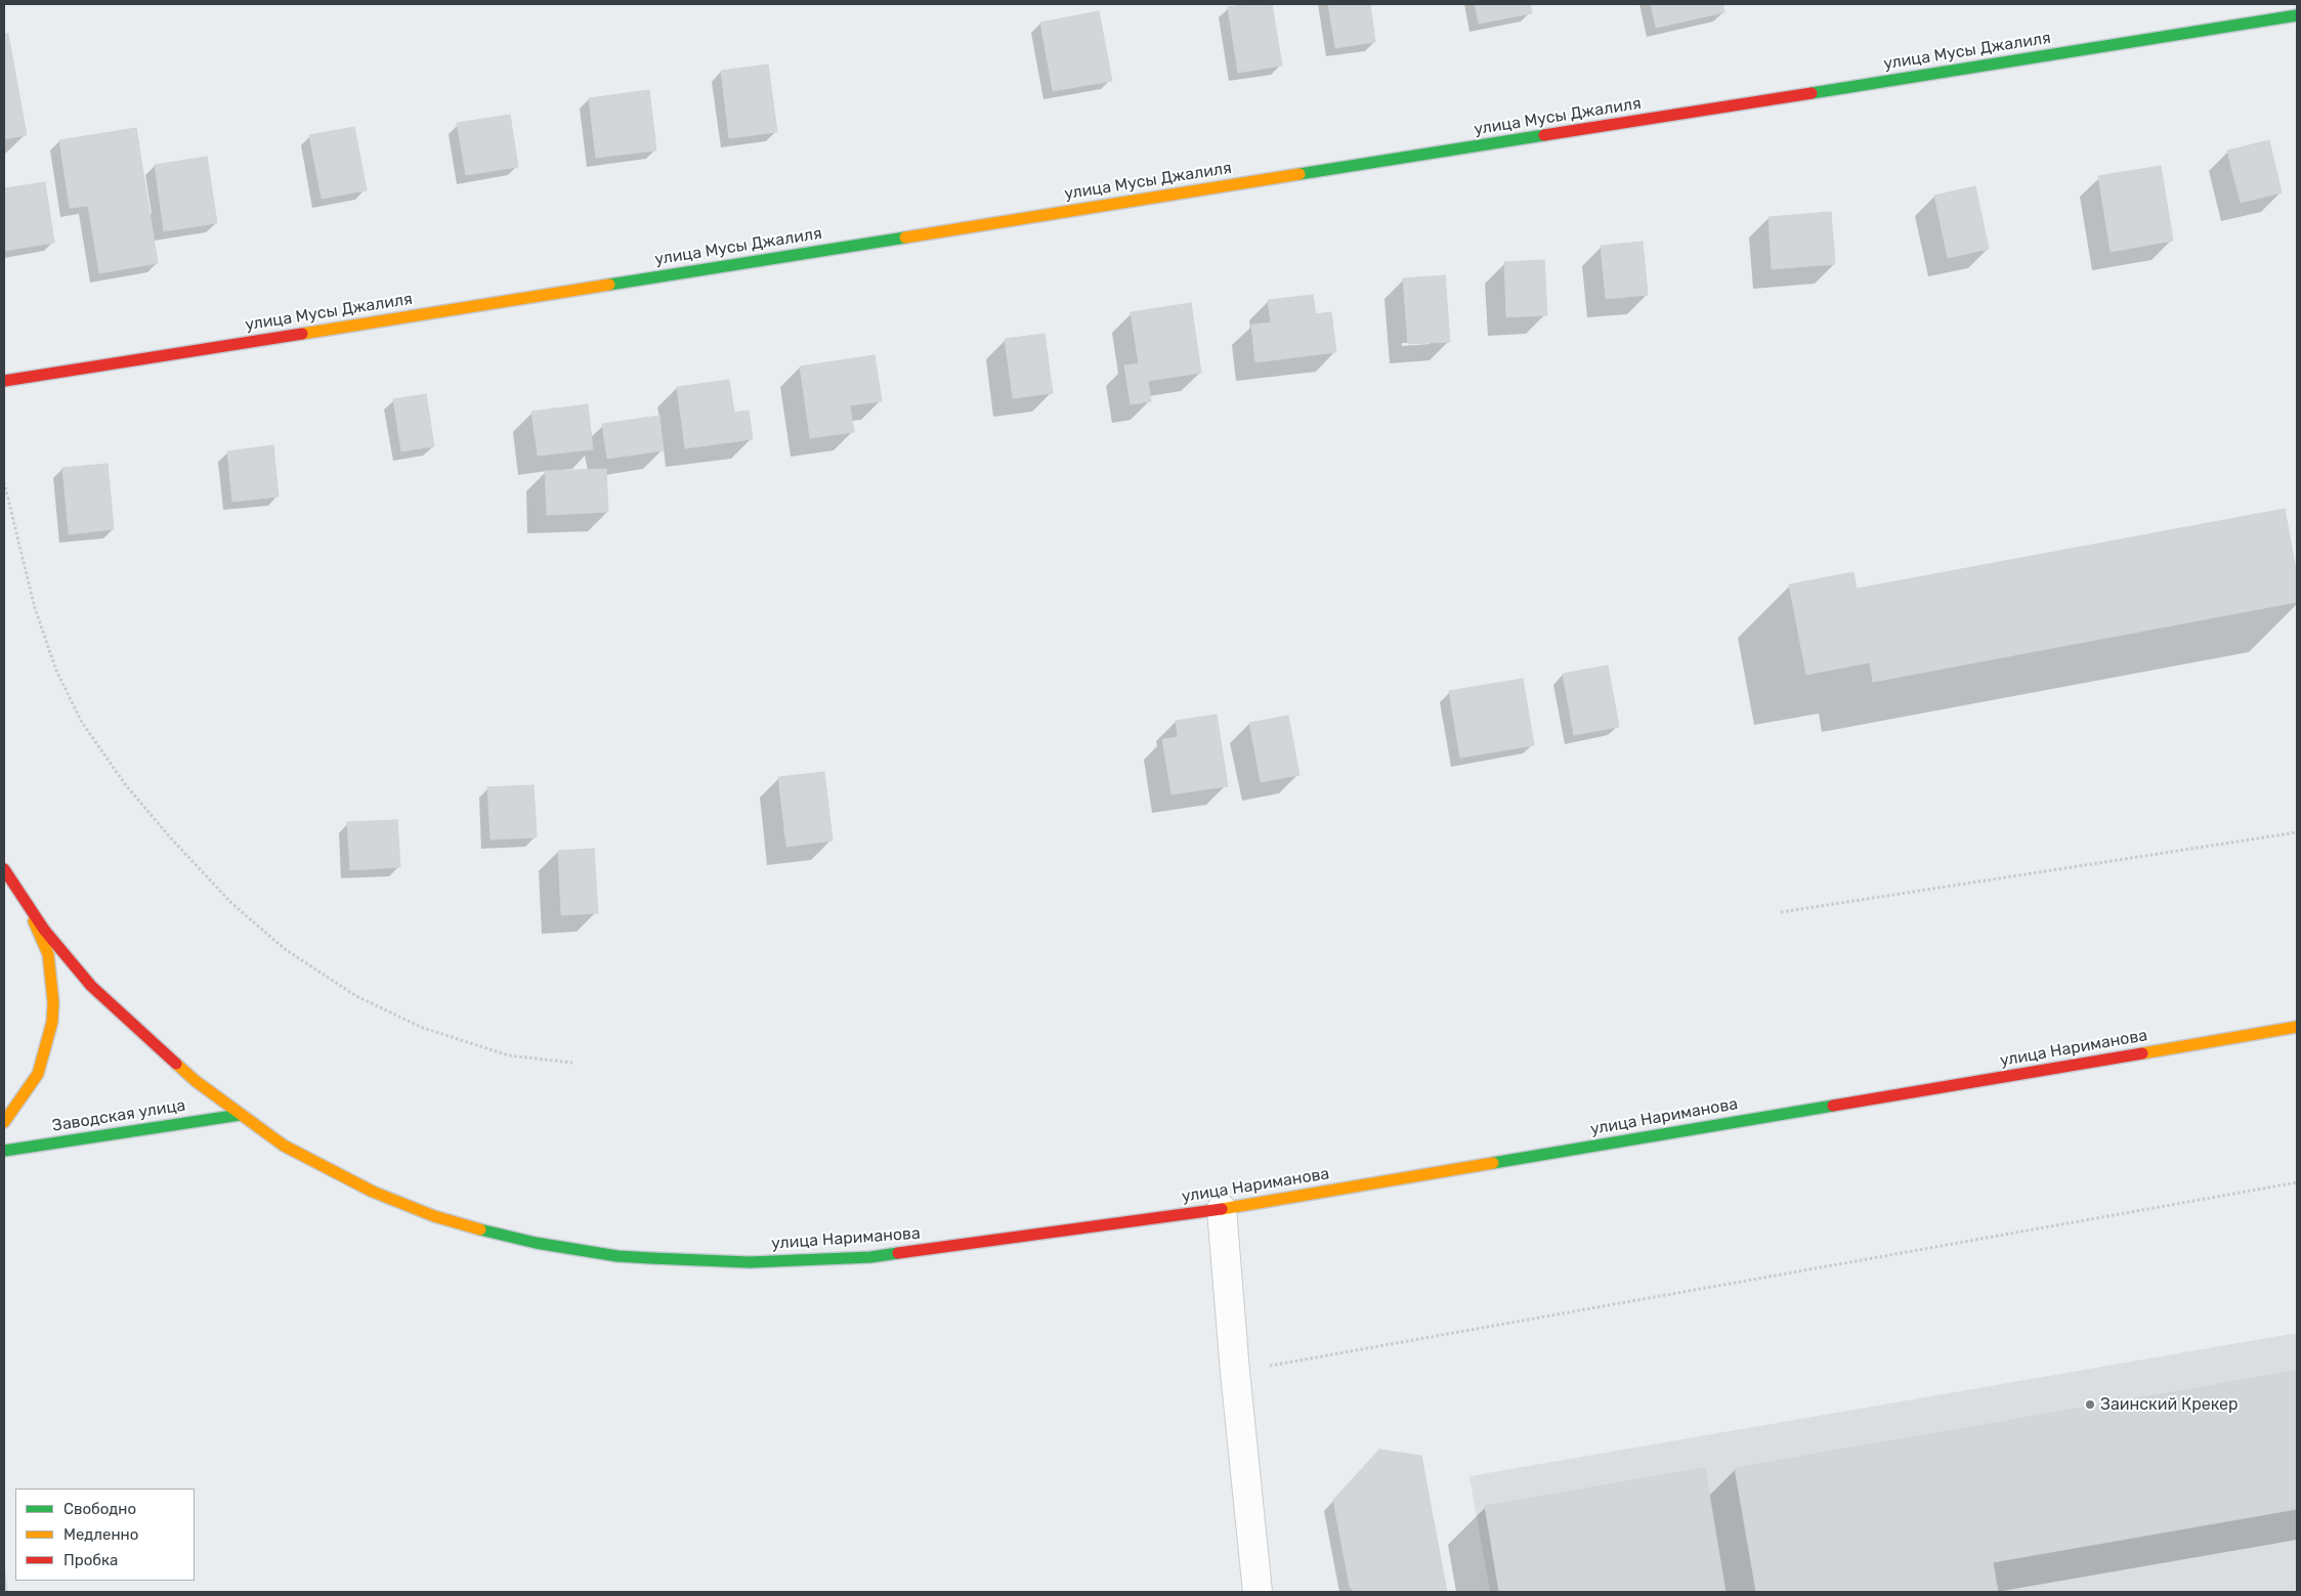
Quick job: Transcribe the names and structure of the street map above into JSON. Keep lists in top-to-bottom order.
{
  "streets": {
    "main road": ["улица Мусы Джалиля", "улица Нариманова", "Заводская улица"]
  },
  "crossings": [
    ["улица Нариманова", "Заводская улица"]
  ],
  "places": ["Заинский Крекер"],
  "legend": ["Свободно", "Медленно", "Пробка"]
}
